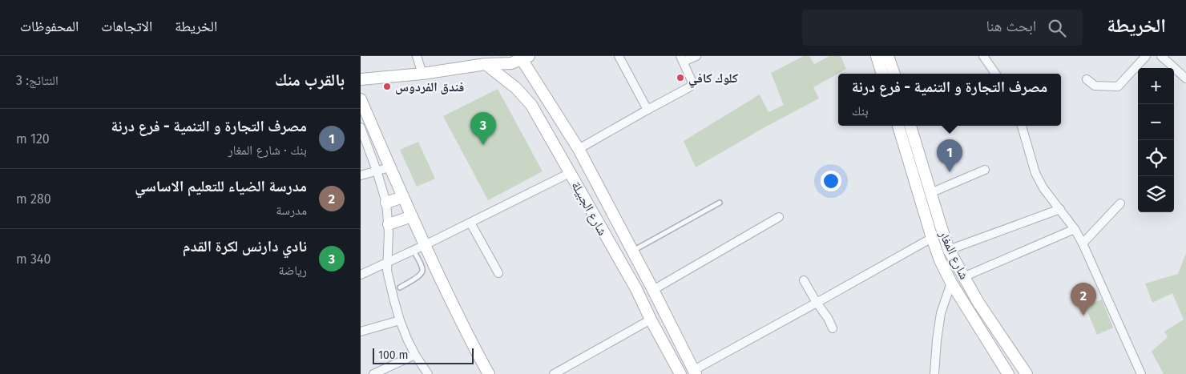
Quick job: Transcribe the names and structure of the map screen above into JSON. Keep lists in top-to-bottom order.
{
  "streets": {
    "street": ["شارع الجبيلة", "شارع المغار"]
  },
  "places": ["كلوك كافي", "فندق الفردوس"],
  "scale_bar": "100 m",
  "page": {
    "header": "الخريطة",
    "search": "ابحث هنا",
    "nav": ["الخريطة", "الاتجاهات", "المحفوظات"],
    "heading": ["بالقرب منك", "النتائج: 3"],
    "map_buttons": ["+", "−"],
    "popup": ["مصرف التجارة و التنمية - فرع درنة", "بنك"],
    "list": [
      {
        "mark": "1",
        "name": "مصرف التجارة و التنمية - فرع درنة",
        "note": "بنك · شارع المغار",
        "value": "120 m"
      },
      {
        "mark": "2",
        "name": "مدرسة الضياء للتعليم الاساسي",
        "note": "مدرسة",
        "value": "280 m"
      },
      {
        "mark": "3",
        "name": "نادي دارنس لكرة القدم",
        "note": "رياضة",
        "value": "340 m"
      }
    ],
    "pins": ["3", "1", "2"],
    "scale": "100 m"
  }
}
